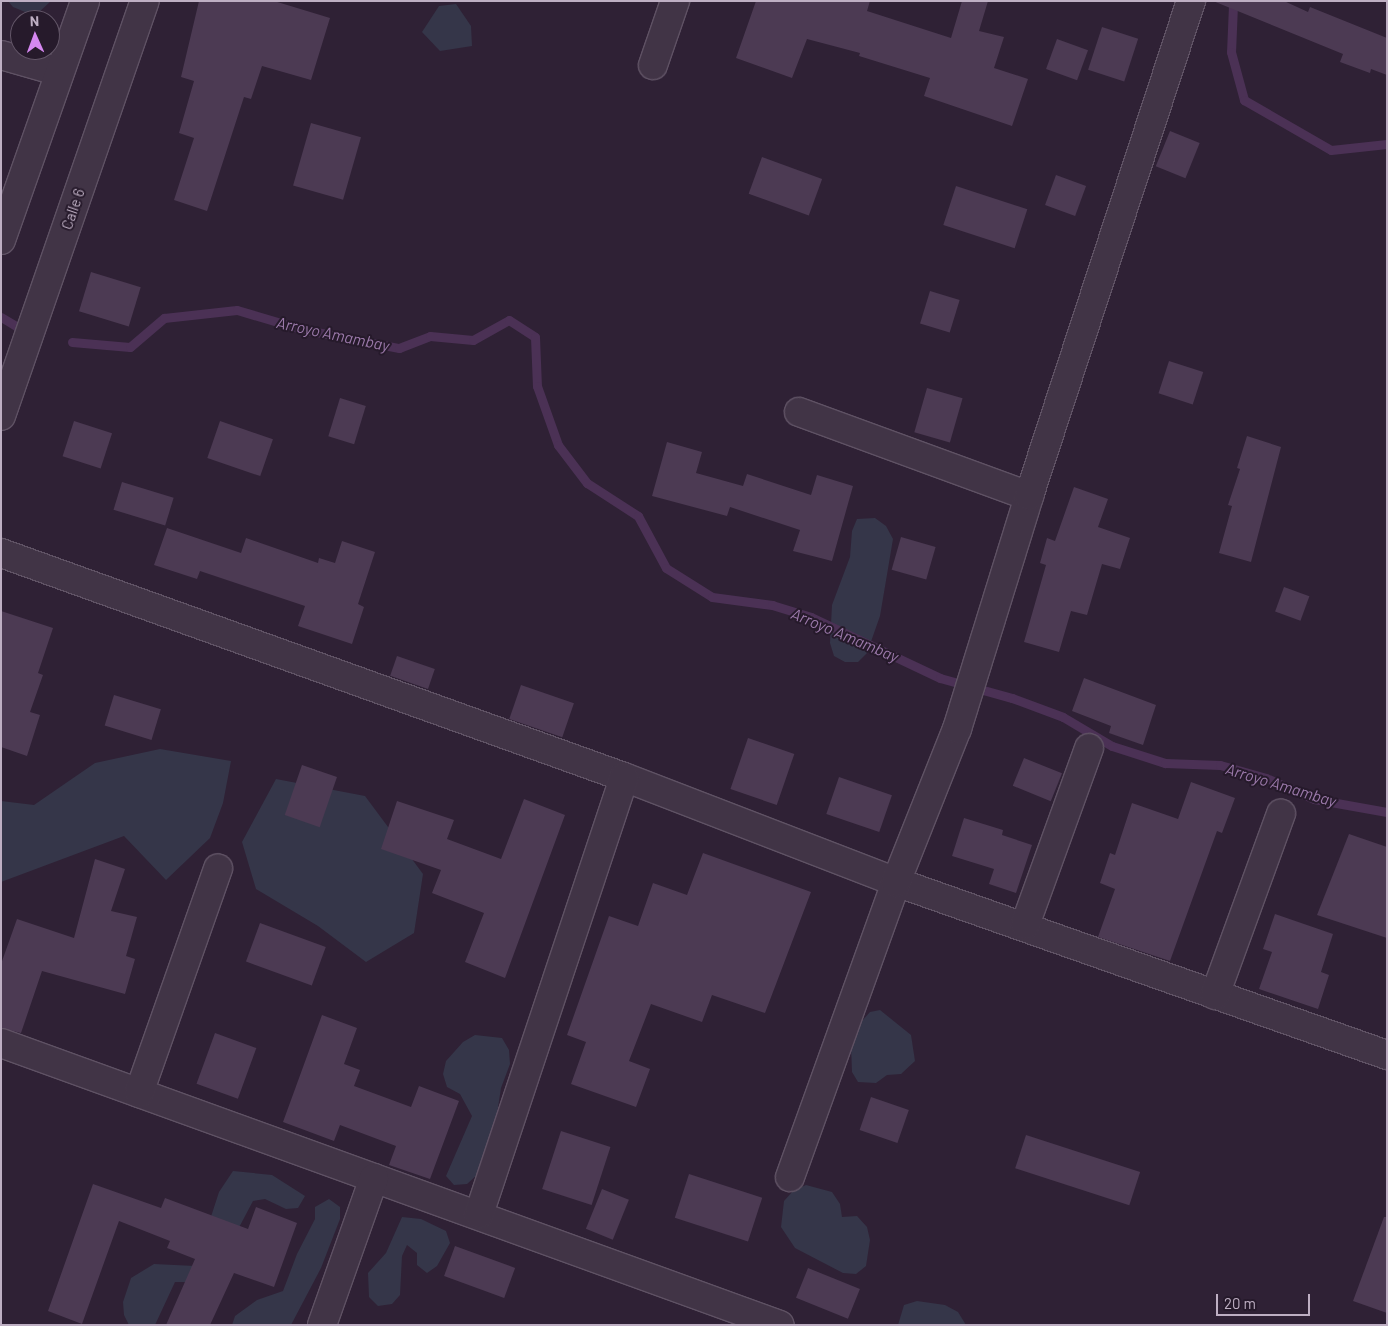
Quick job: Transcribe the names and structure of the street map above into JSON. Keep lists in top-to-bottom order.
{
  "streets": {
    "street": ["Calle 6"]
  },
  "water": ["Arroyo Amambay"],
  "scale_bar": "20 m",
  "north": "top"
}
